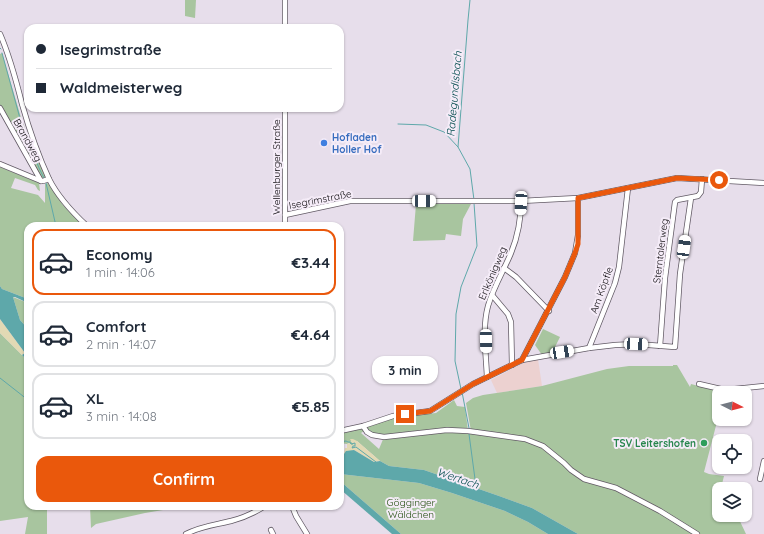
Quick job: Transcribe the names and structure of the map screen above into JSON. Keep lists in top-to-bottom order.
{
  "streets": {
    "street": [
      "Brandweg",
      "Wellenburger Straße",
      "Isegrimstraße",
      "Sterntalerweg",
      "Erlkönigweg",
      "Am Köpfle"
    ]
  },
  "crossings": [
    ["Wellenburger Straße", "Isegrimstraße"],
    ["Isegrimstraße", "Erlkönigweg"],
    ["Isegrimstraße", "Am Köpfle"]
  ],
  "water": ["Radegundisbach", "Wertach"],
  "parks": ["Gögginger Wäldchen"],
  "places": ["Hofladen Holler Hof", "TSV Leitershofen"],
  "north": "right",
  "page": {
    "banner": ["Isegrimstraße", "Waldmeisterweg"],
    "list": [
      {
        "name": "Economy",
        "note": "1 min · 14:06",
        "value": "€3.44"
      },
      {
        "name": "Comfort",
        "note": "2 min · 14:07",
        "value": "€4.64"
      },
      {
        "name": "XL",
        "note": "3 min · 14:08",
        "value": "€5.85"
      }
    ],
    "bubble": "3 min",
    "buttons": "Confirm"
  }
}
